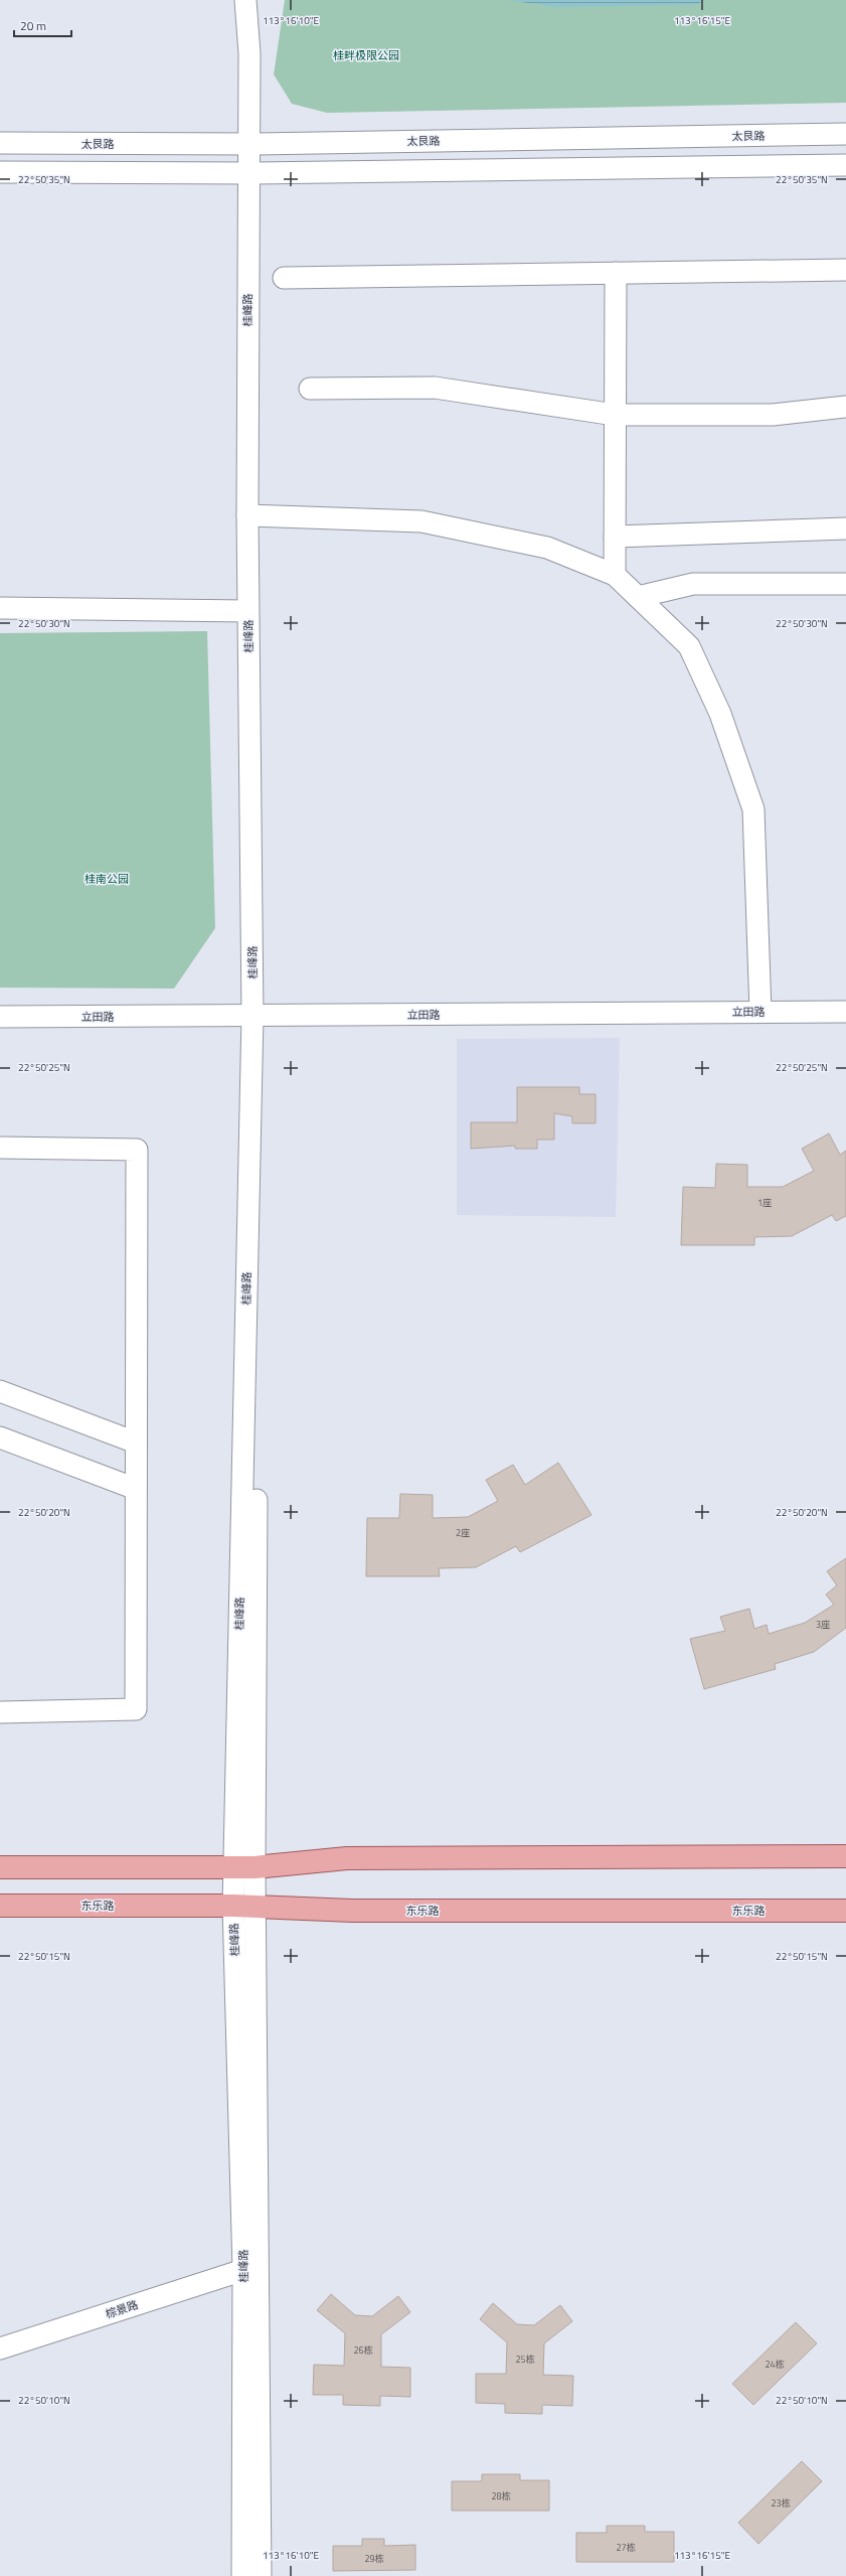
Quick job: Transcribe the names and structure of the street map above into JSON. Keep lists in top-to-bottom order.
{
  "streets": {
    "main road": ["东乐路"],
    "street": [
      "太艮路",
      "桂峰路",
      "立田路",
      "棕景路"
    ]
  },
  "crossings": [
    ["太艮路", "桂峰路"],
    ["桂峰路", "立田路"],
    ["桂峰路", "东乐路"],
    ["桂峰路", "棕景路"]
  ],
  "parks": ["桂畔极限公园", "桂南公园"],
  "house_numbers": [
    "1座",
    "2座",
    "3座",
    "26栋",
    "25栋",
    "24栋",
    "28栋",
    "23栋",
    "27栋",
    "29栋"
  ],
  "scale_bar": "20 m",
  "coordinates": [
    "113°16'10\"E",
    "113°16'15\"E",
    "22°50'35\"N",
    "22°50'30\"N",
    "22°50'25\"N",
    "22°50'20\"N",
    "22°50'15\"N",
    "22°50'10\"N"
  ]
}
